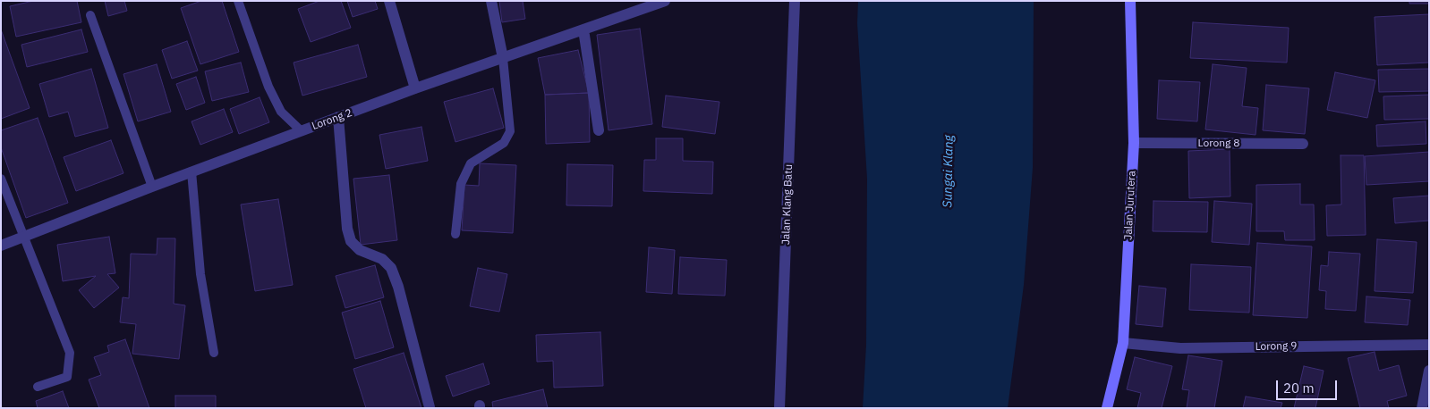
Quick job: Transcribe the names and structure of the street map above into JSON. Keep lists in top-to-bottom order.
{
  "streets": {
    "street": [
      "Lorong 2",
      "Lorong 8",
      "Jalan Klang Batu",
      "Jalan Jurutera",
      "Lorong 9"
    ]
  },
  "crossings": [
    ["Lorong 8", "Jalan Jurutera"],
    ["Jalan Jurutera", "Lorong 9"]
  ],
  "water": ["Sungai Klang"],
  "scale_bar": "20 m"
}
